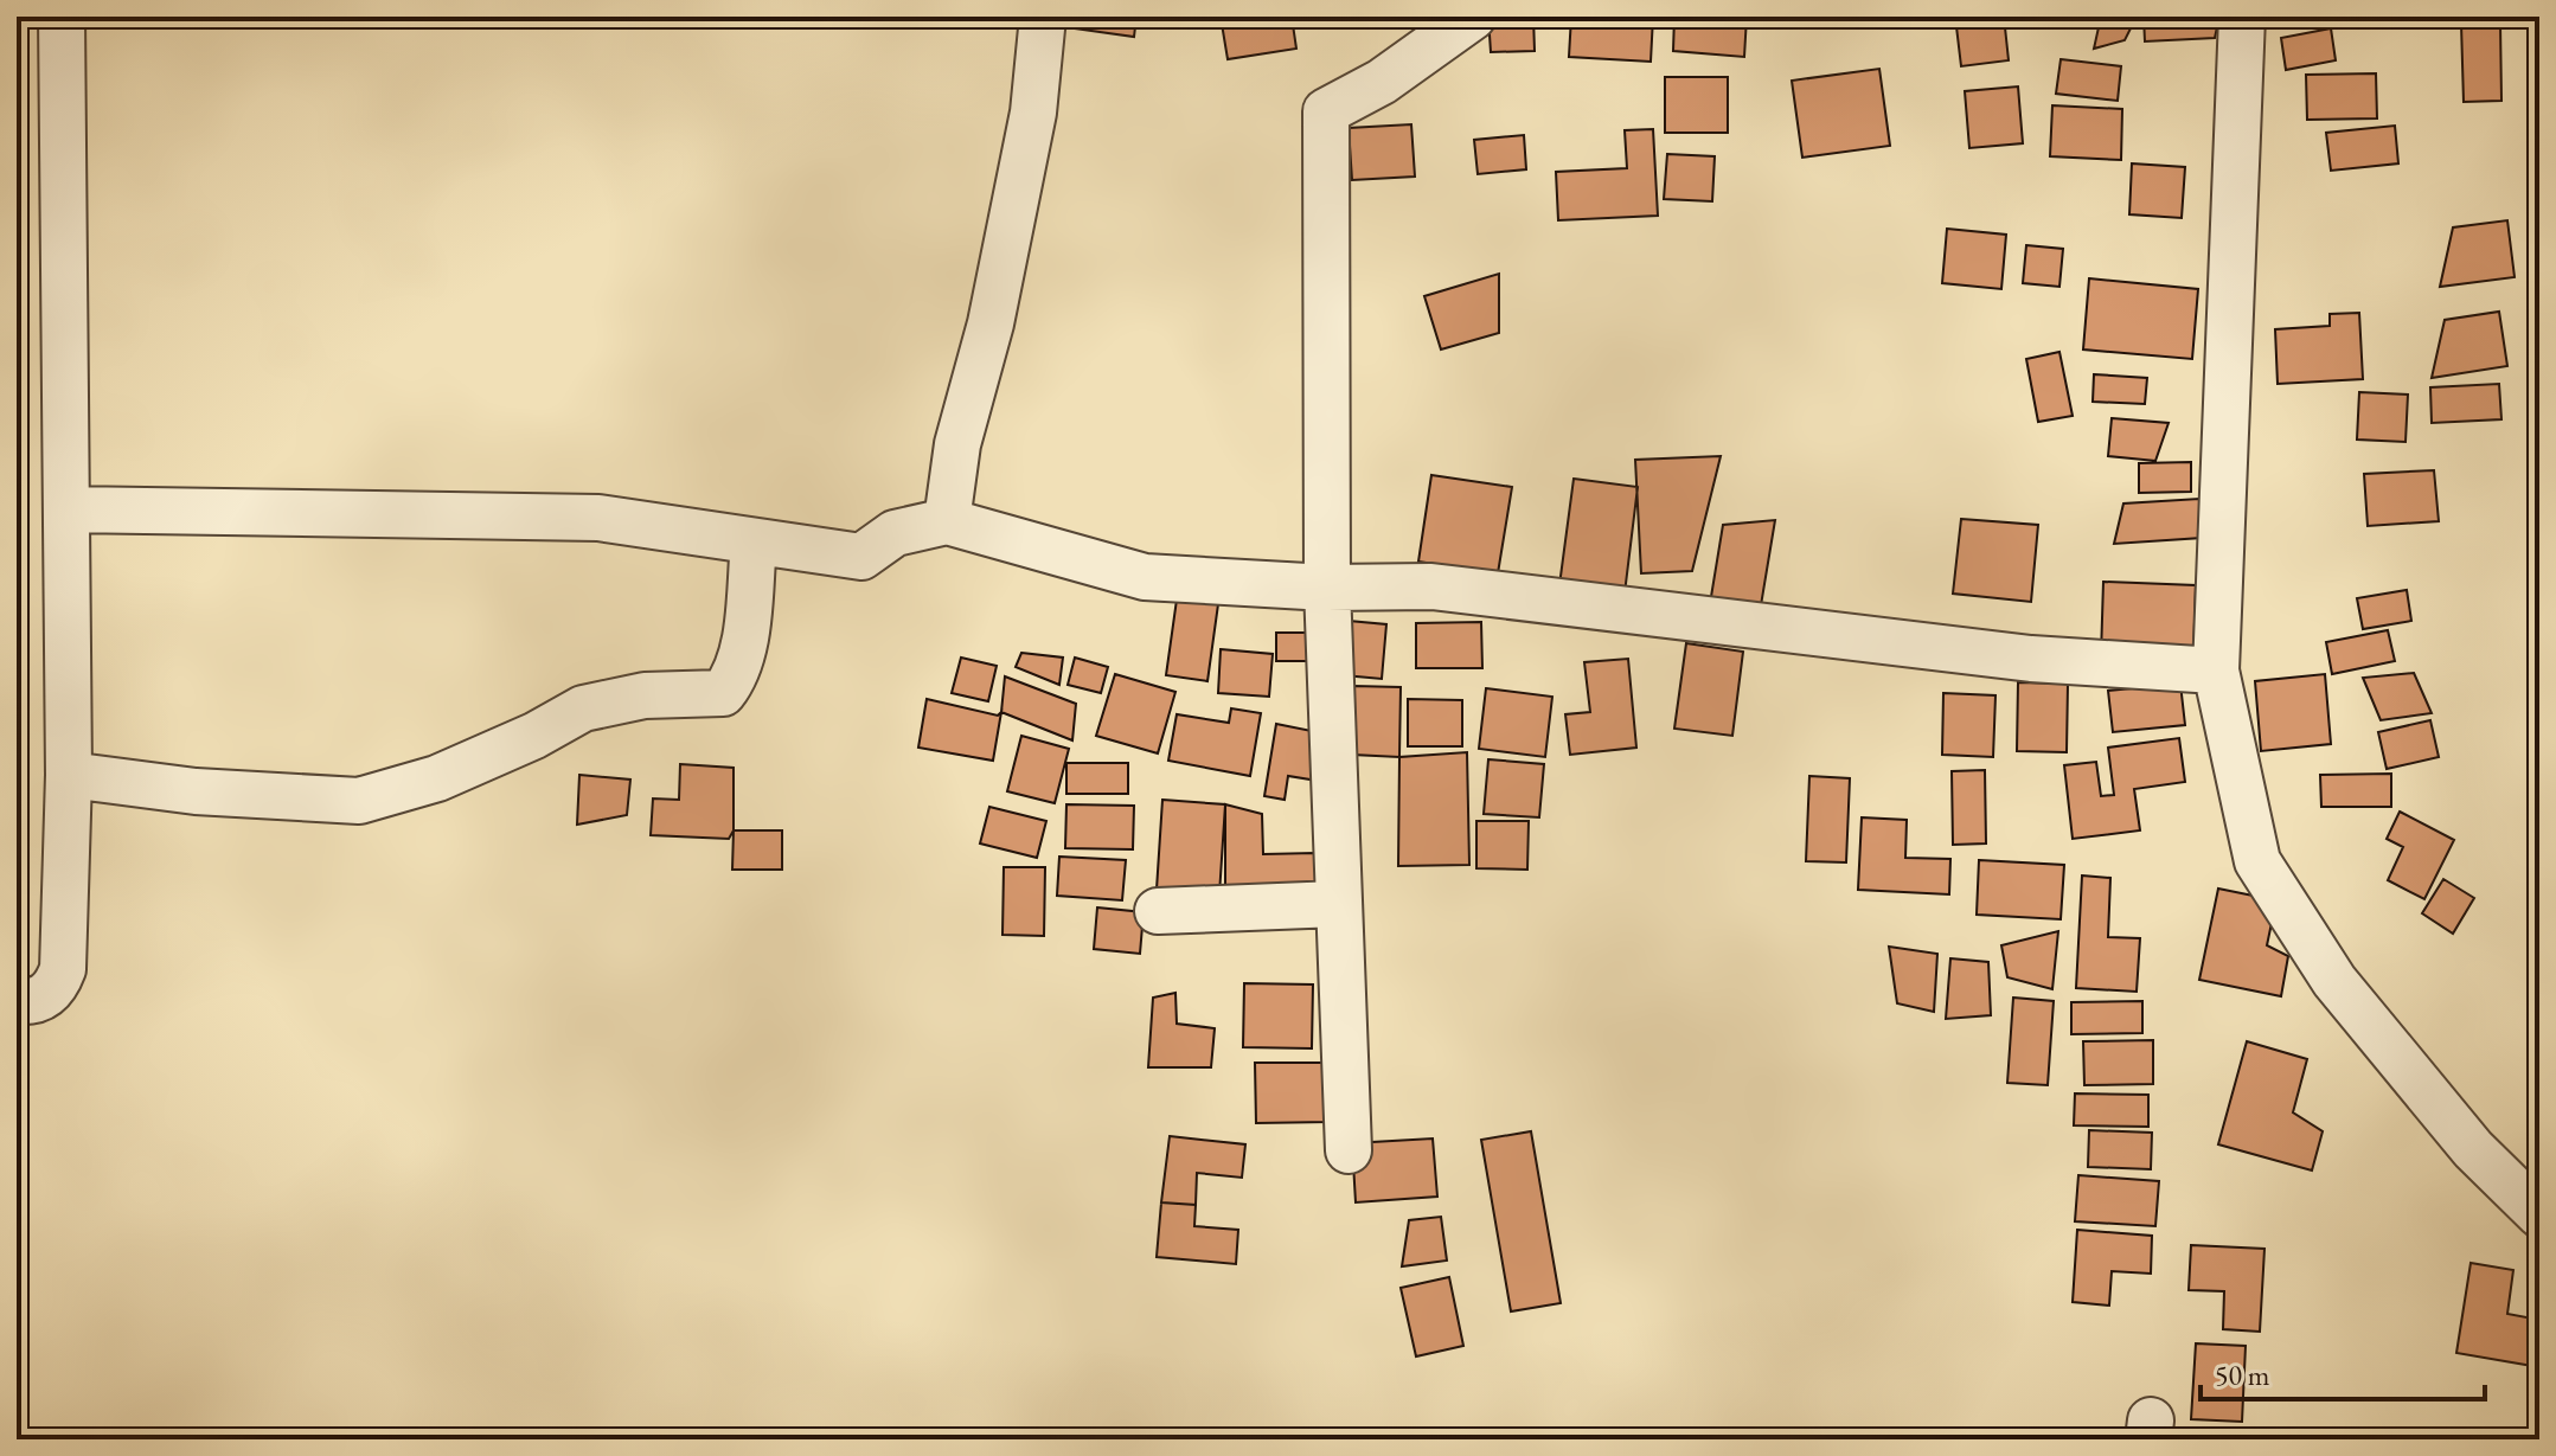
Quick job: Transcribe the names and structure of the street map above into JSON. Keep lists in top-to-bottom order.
{
  "scale_bar": "50 m"
}
